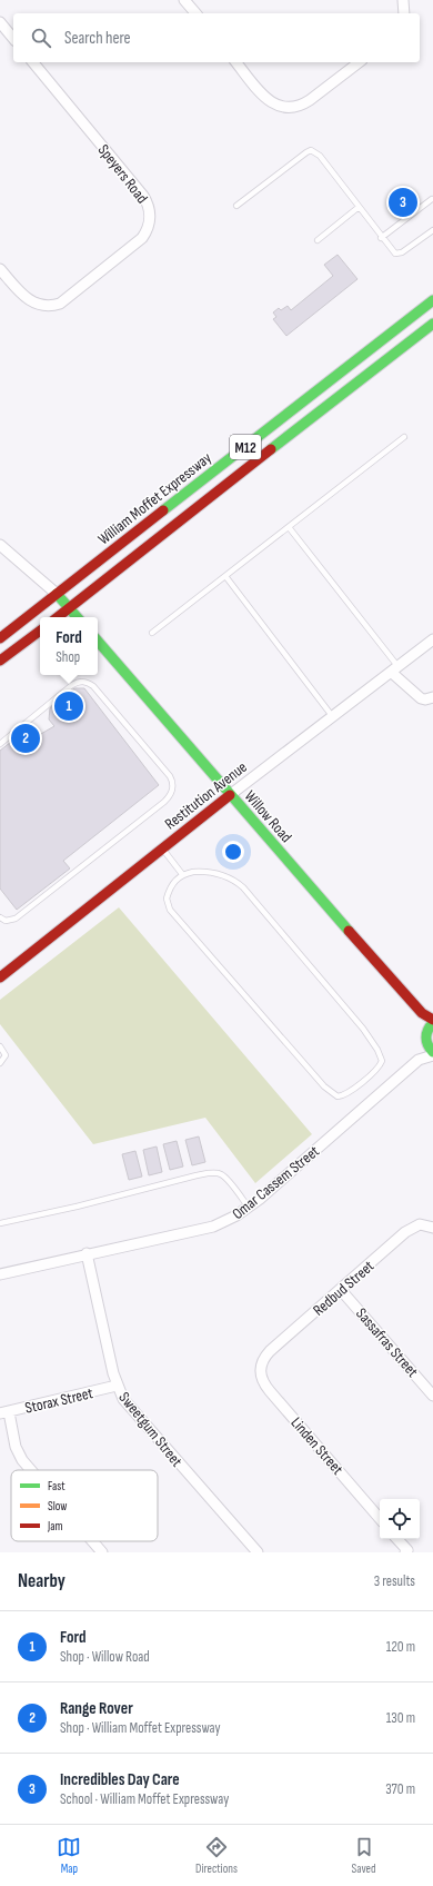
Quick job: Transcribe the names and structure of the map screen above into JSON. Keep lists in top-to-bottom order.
{
  "streets": {
    "main road": [
      "M12",
      "William Moffet Expressway",
      "Restitution Avenue",
      "Willow Road"
    ],
    "street": [
      "Speyers Road",
      "Omar Cassem Street",
      "Redbud Street",
      "Sassafras Street",
      "Storax Street",
      "Sweetgum Street",
      "Linden Street"
    ]
  },
  "crossings": [
    ["Restitution Avenue", "Willow Road"],
    ["Omar Cassem Street", "Sweetgum Street"],
    ["Redbud Street", "Sassafras Street"],
    ["Redbud Street", "Linden Street"],
    ["Storax Street", "Sweetgum Street"]
  ],
  "legend": ["Fast", "Slow", "Jam"],
  "page": {
    "search": "Search here",
    "pins": ["3", "1", "2"],
    "popup": ["Ford", "Shop"],
    "heading": ["Nearby", "3 results"],
    "list": [
      {
        "mark": "1",
        "name": "Ford",
        "note": "Shop · Willow Road",
        "value": "120 m"
      },
      {
        "mark": "2",
        "name": "Range Rover",
        "note": "Shop · William Moffet Expressway",
        "value": "130 m"
      },
      {
        "mark": "3",
        "name": "Incredibles Day Care",
        "note": "School · William Moffet Expressway",
        "value": "370 m"
      }
    ],
    "nav": ["Map", "Directions", "Saved"]
  }
}
